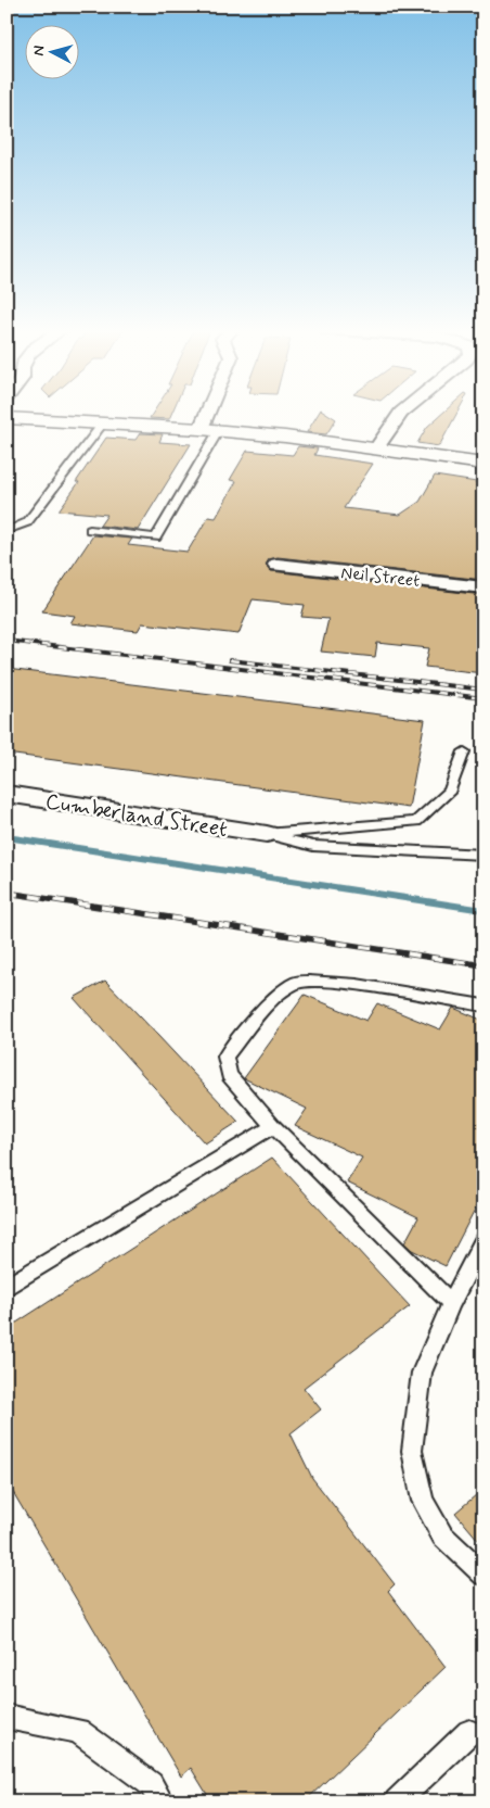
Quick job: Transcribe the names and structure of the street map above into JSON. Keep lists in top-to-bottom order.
{
  "streets": {
    "street": ["Neil Street", "Cumberland Street"]
  },
  "north": "left"
}
